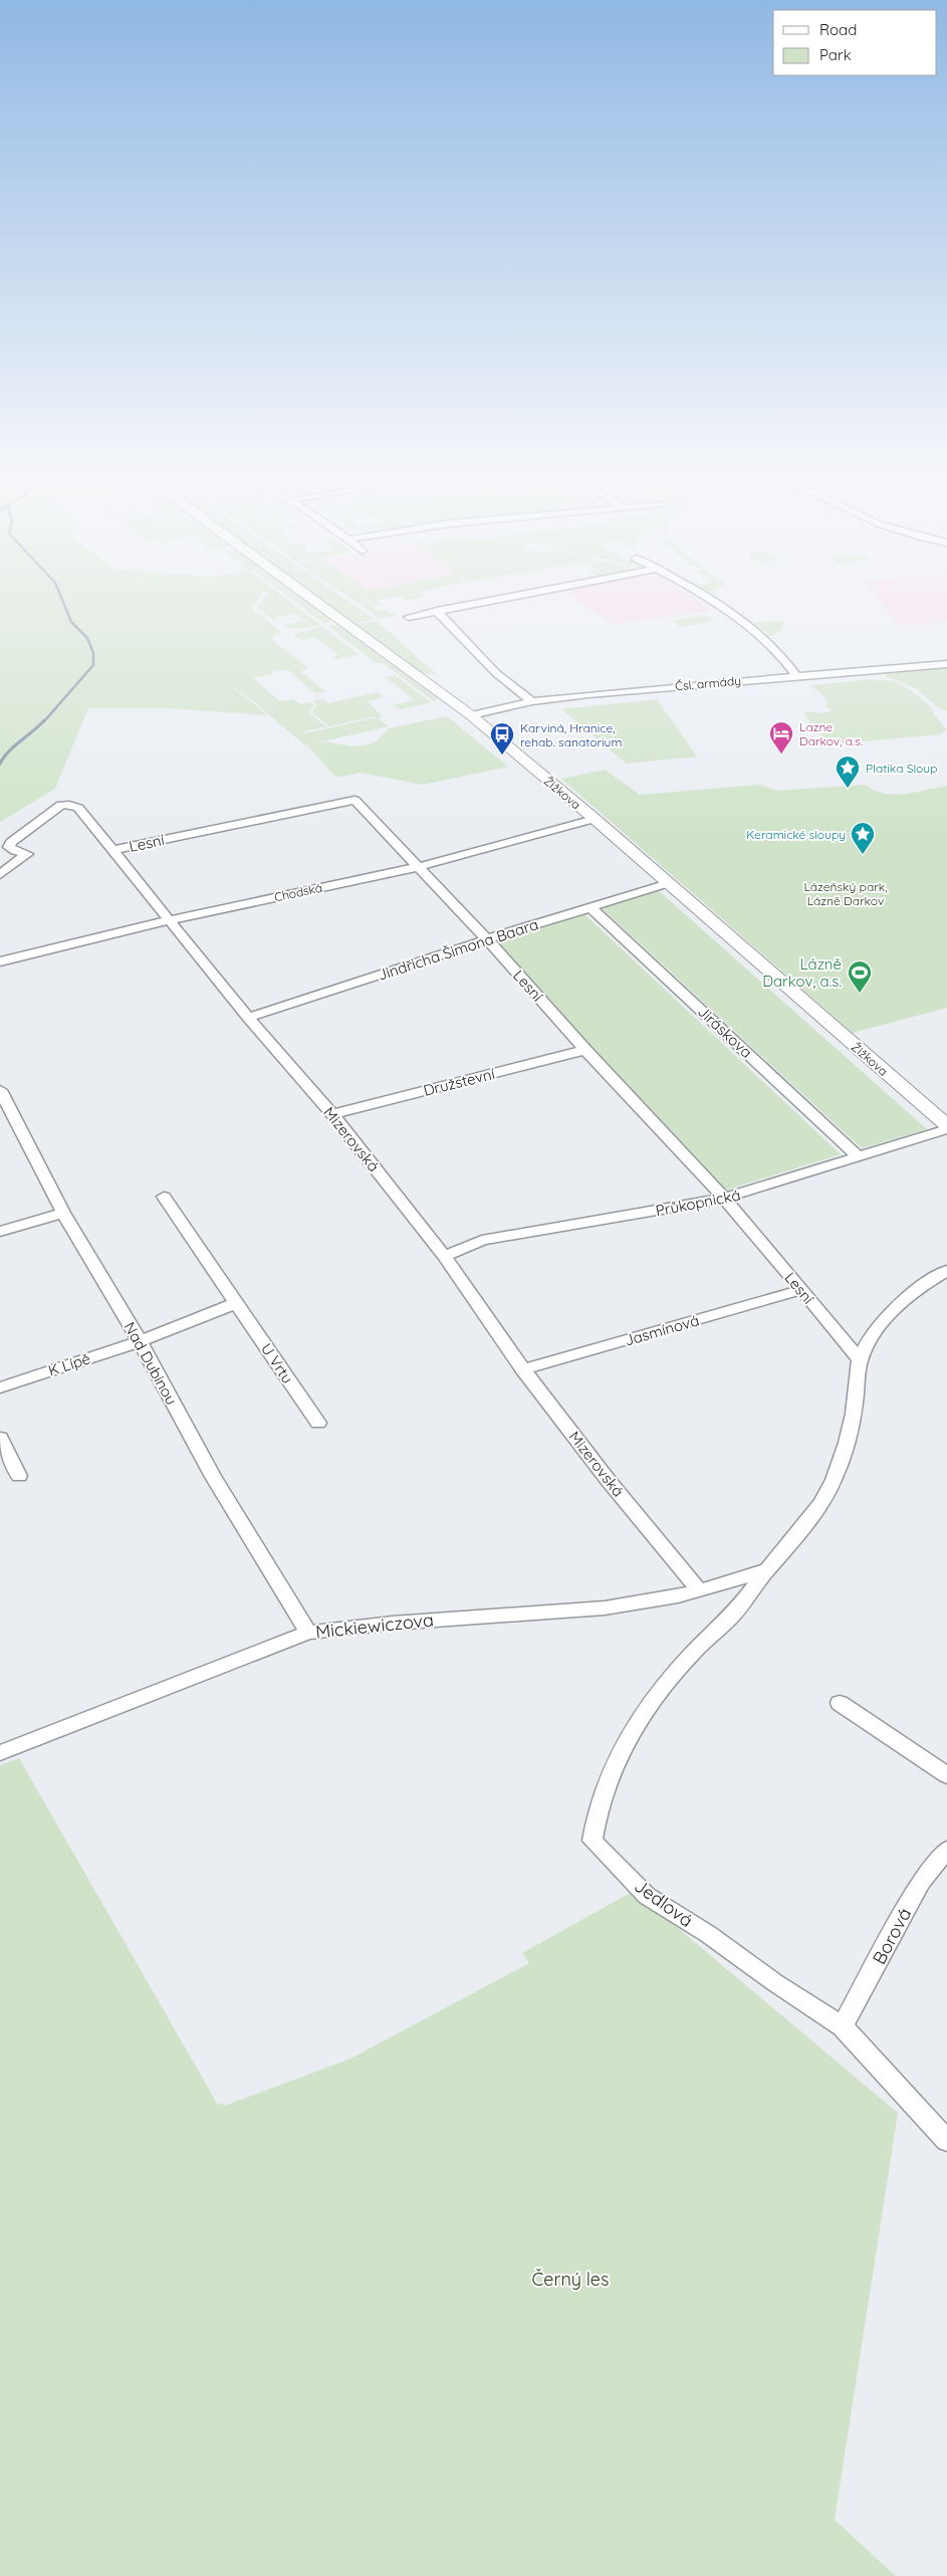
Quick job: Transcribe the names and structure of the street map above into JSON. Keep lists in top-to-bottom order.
{
  "streets": {
    "street": [
      "Čsl. armády",
      "Žižkova",
      "Lesní",
      "Chodská",
      "Jindřicha Šimona Baara",
      "Jiráskova",
      "Družstevní",
      "Mizerovská",
      "Průkopnická",
      "Jasmínová",
      "Nad Dubinou",
      "U Vrtu",
      "K Lípě",
      "Mickiewiczova",
      "Jedlová",
      "Borová"
    ]
  },
  "crossings": [
    ["Čsl. armády", "Žižkova"],
    ["Žižkova", "Chodská"],
    ["Žižkova", "Jindřicha Šimona Baara"],
    ["Lesní", "Chodská"],
    ["Lesní", "Jindřicha Šimona Baara"],
    ["Lesní", "Družstevní"],
    ["Lesní", "Mizerovská"],
    ["Lesní", "Průkopnická"],
    ["Lesní", "Jasmínová"],
    ["Chodská", "Mizerovská"],
    ["Jindřicha Šimona Baara", "Jiráskova"],
    ["Jindřicha Šimona Baara", "Mizerovská"],
    ["Jiráskova", "Průkopnická"],
    ["Družstevní", "Mizerovská"],
    ["Mizerovská", "Průkopnická"],
    ["Mizerovská", "Jasmínová"],
    ["Mizerovská", "Mickiewiczova"],
    ["Nad Dubinou", "K Lípě"],
    ["Nad Dubinou", "Mickiewiczova"],
    ["Mickiewiczova", "Jedlová"],
    ["Jedlová", "Borová"]
  ],
  "parks": ["Lázeňský park, Lázně Darkov", "Černý les"],
  "places": {
    "hotel": ["Lazne Darkov, a.s."],
    "bus stop": ["Karviná, Hranice, rehab. sanatorium"],
    "place": ["Platika Sloup", "Keramické sloupy"],
    "sports": ["Lázně Darkov, a.s."]
  },
  "legend": ["Road", "Park"]
}
